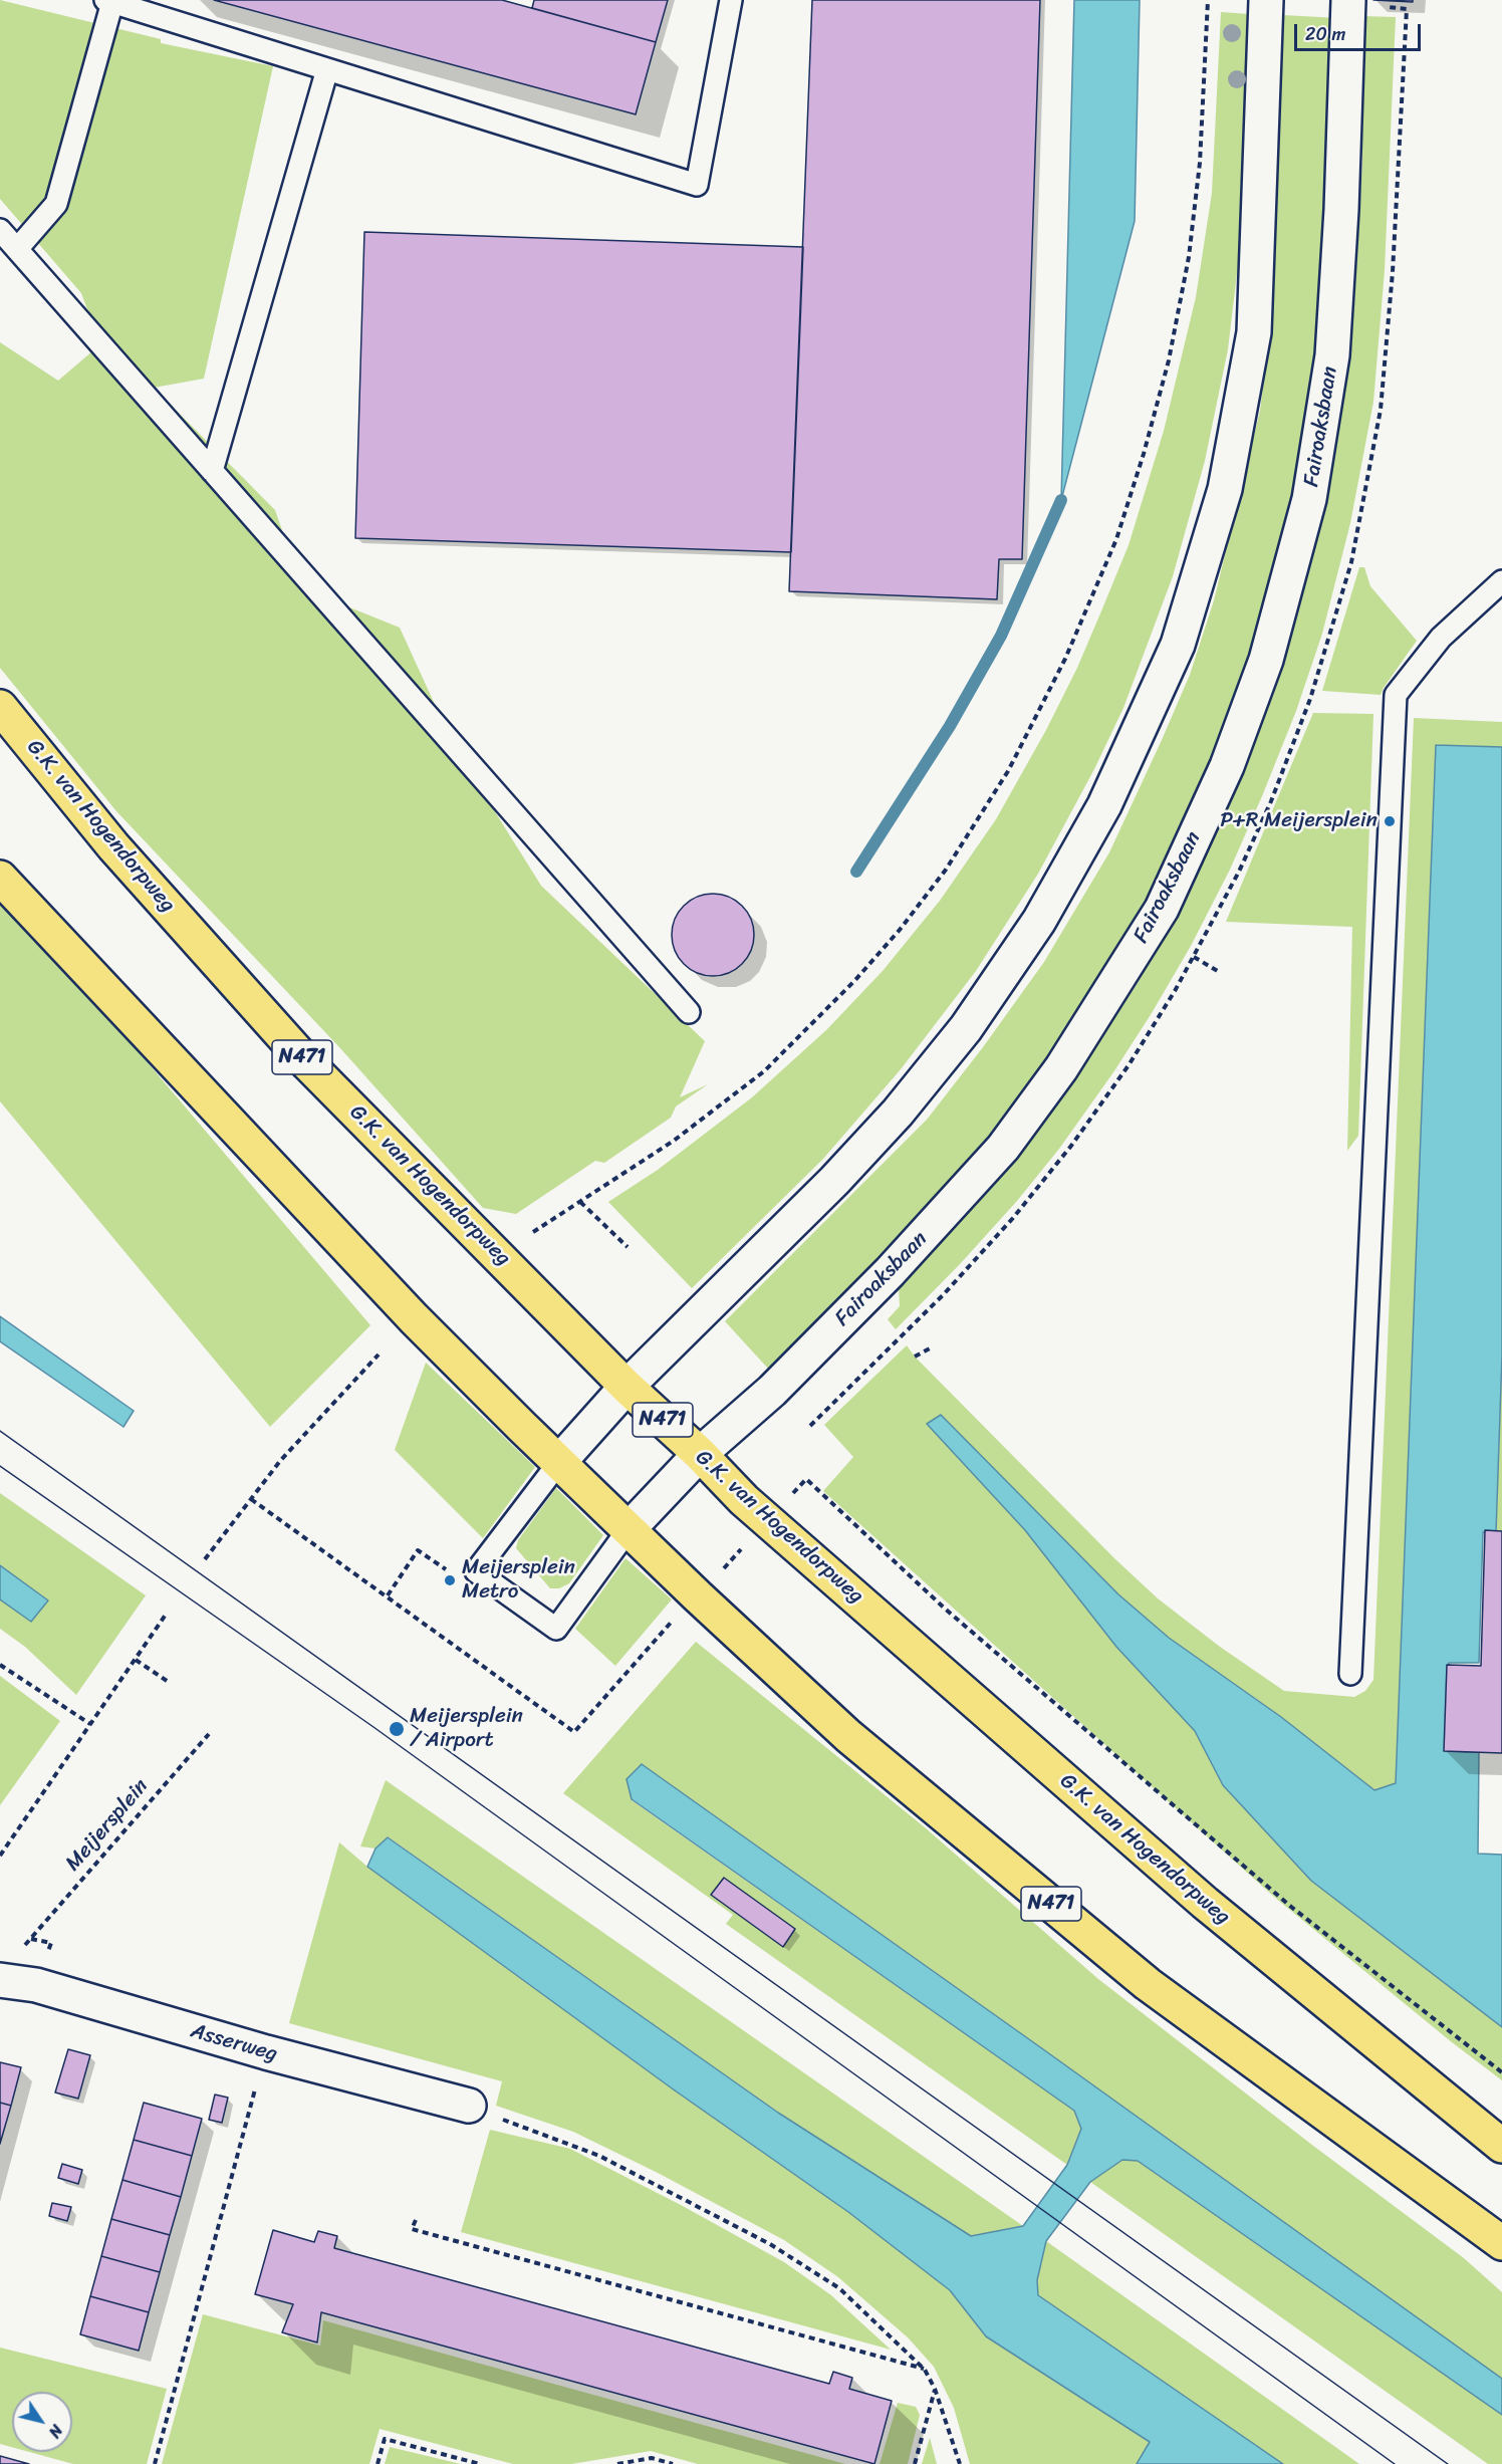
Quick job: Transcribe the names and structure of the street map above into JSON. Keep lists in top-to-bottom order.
{
  "streets": {
    "main road": [
      "Fairoaksbaan",
      "G.K. van Hogendorpweg",
      "N471",
      "Asserweg"
    ],
    "path": ["Meijersplein"]
  },
  "crossings": [
    ["Fairoaksbaan", "G.K. van Hogendorpweg"],
    ["Fairoaksbaan", "N471"]
  ],
  "places": ["P+R Meijersplein", "Meijersplein Metro", "Meijersplein / Airport"],
  "scale_bar": "20 m",
  "north": "bottom right"
}
